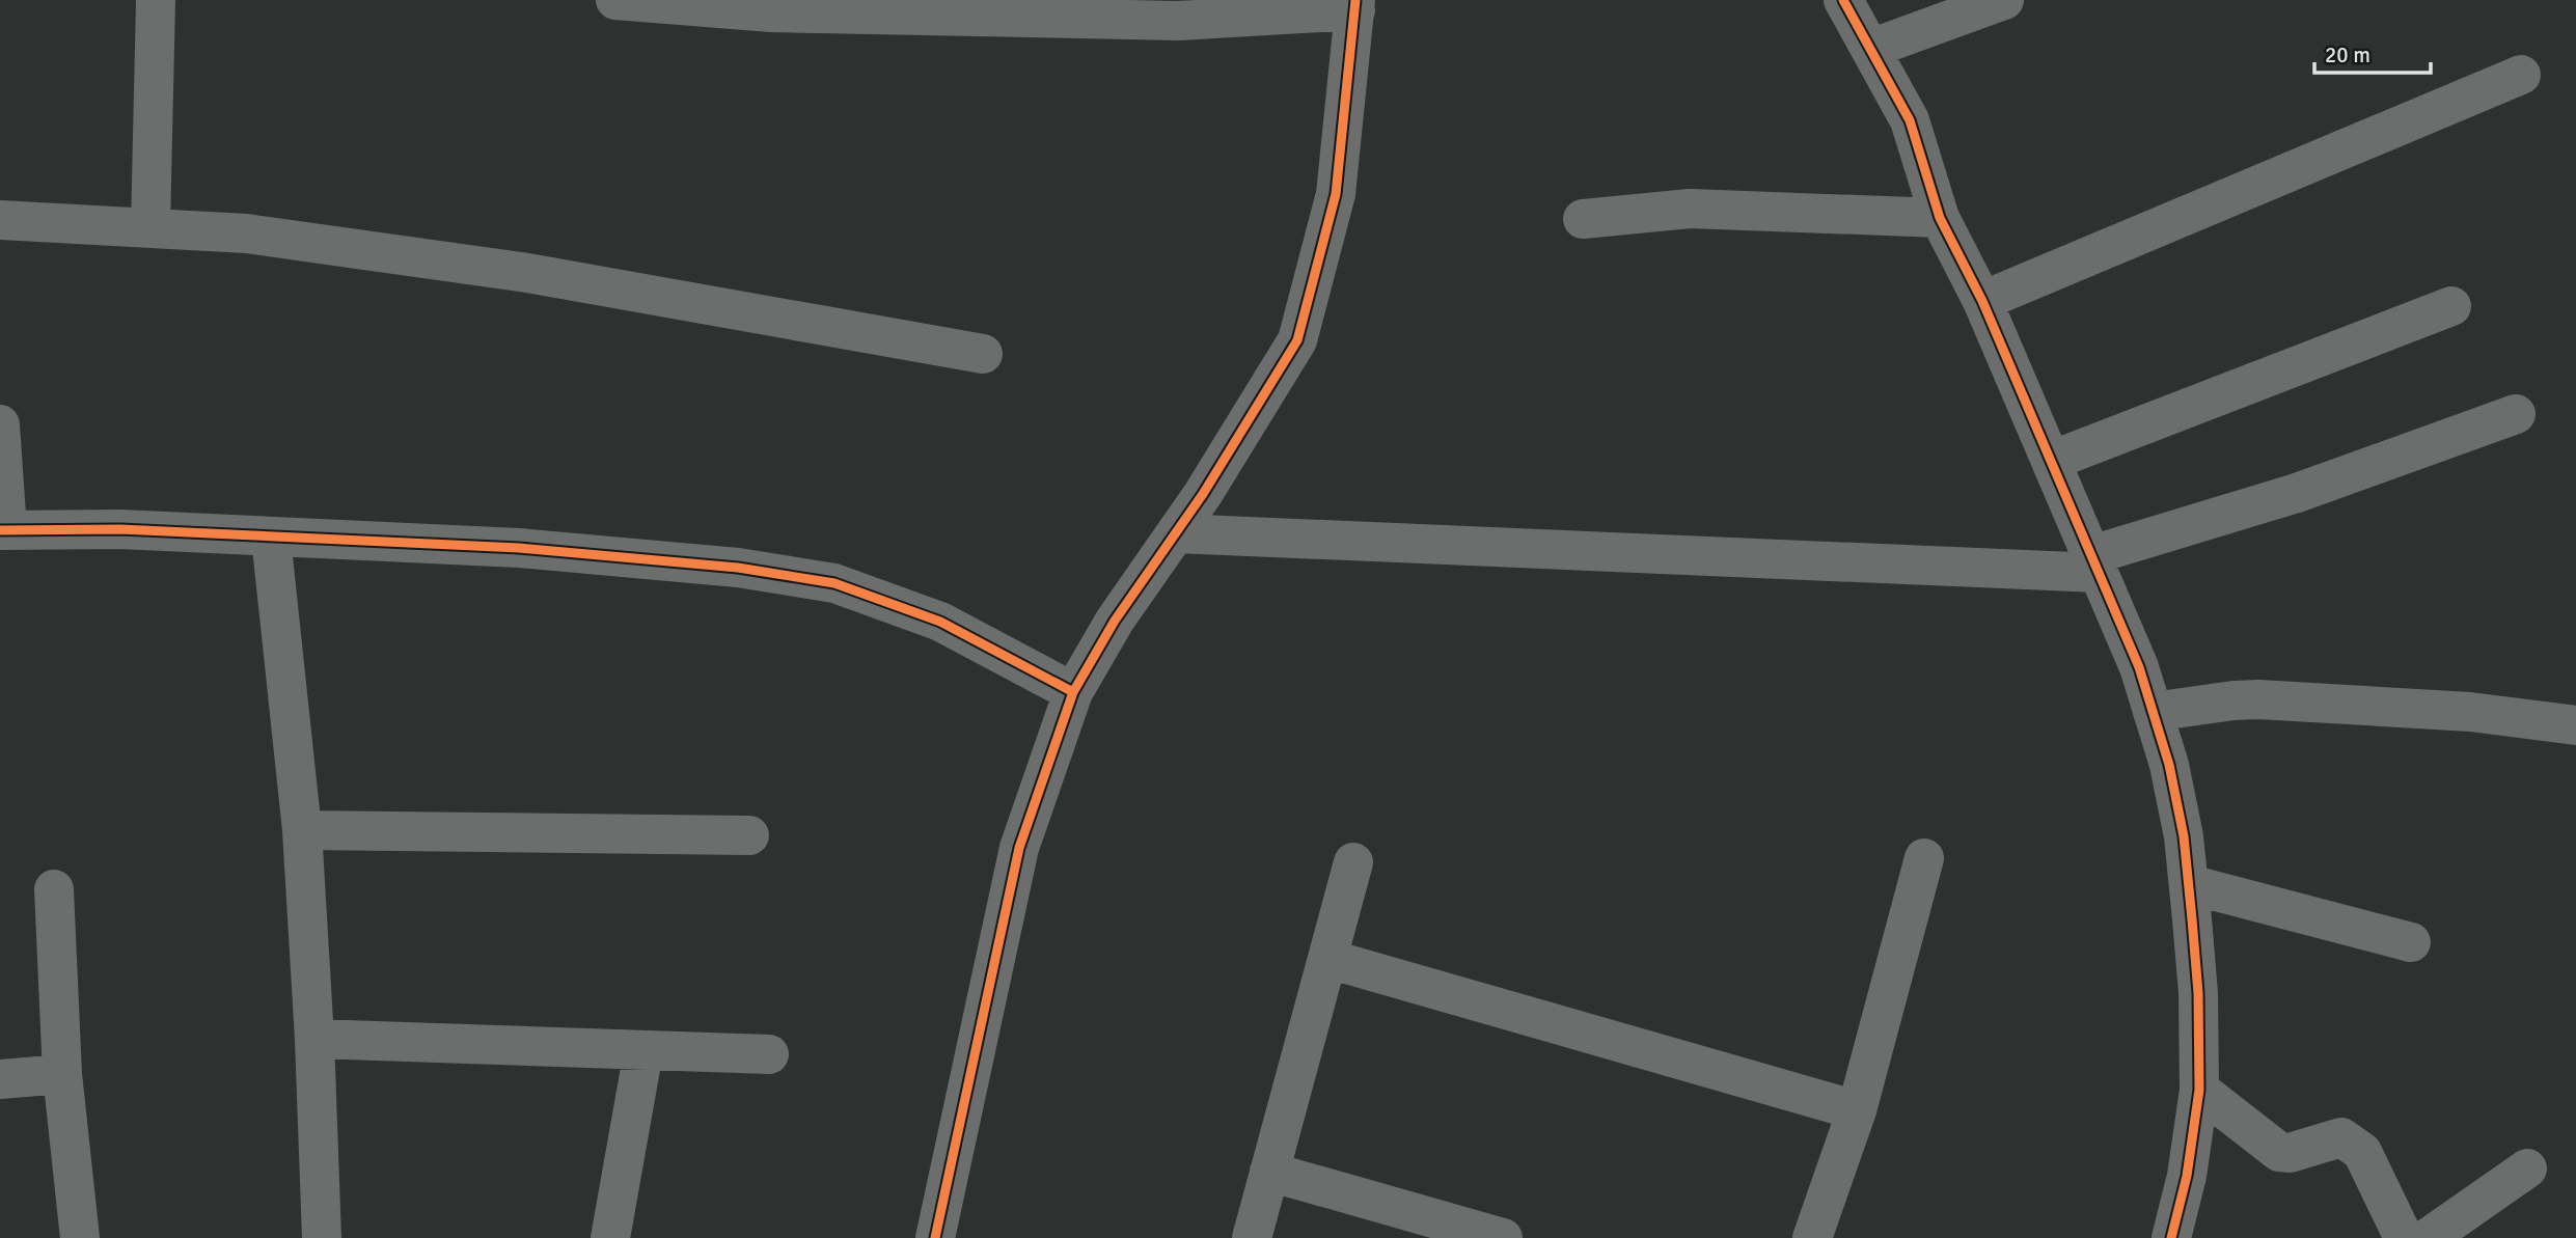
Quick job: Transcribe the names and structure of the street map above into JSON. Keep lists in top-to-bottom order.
{
  "scale_bar": "20 m"
}
